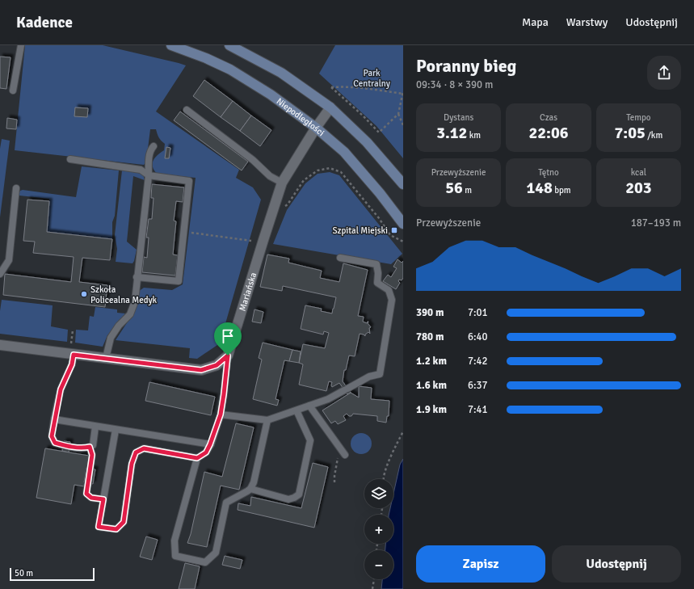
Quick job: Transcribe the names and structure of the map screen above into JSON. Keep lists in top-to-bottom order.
{
  "streets": {
    "street": ["Niepodległości", "Mariańska"]
  },
  "crossings": [
    ["Niepodległości", "Mariańska"]
  ],
  "parks": ["Park Centralny"],
  "places": {
    "transit": ["Szpital Miejski"],
    "other": ["Szkoła Policealna Medyk"]
  },
  "scale_bar": "50 m",
  "page": {
    "header": "Kadence",
    "nav": ["Mapa", "Warstwy", "Udostępnij"],
    "heading": ["Poranny bieg", "09:34 · 8 × 390 m"],
    "stats": [
      ["Dystans", "3.12 km"],
      ["Czas", "22:06"],
      ["Tempo", "7:05 /km"],
      ["Przewyższenie", "56 m"],
      ["Tętno", "148 bpm"],
      ["kcal", "203"]
    ],
    "chart": ["Przewyższenie", "187–193 m"],
    "list": [
      {
        "name": "390 m",
        "note": "7:01"
      },
      {
        "name": "780 m",
        "note": "6:40"
      },
      {
        "name": "1.2 km",
        "note": "7:42"
      },
      {
        "name": "1.6 km",
        "note": "6:37"
      },
      {
        "name": "1.9 km",
        "note": "7:41"
      }
    ],
    "map_buttons": ["+", "−"],
    "buttons": ["Zapisz", "Udostępnij"],
    "scale": "50 m"
  }
}
